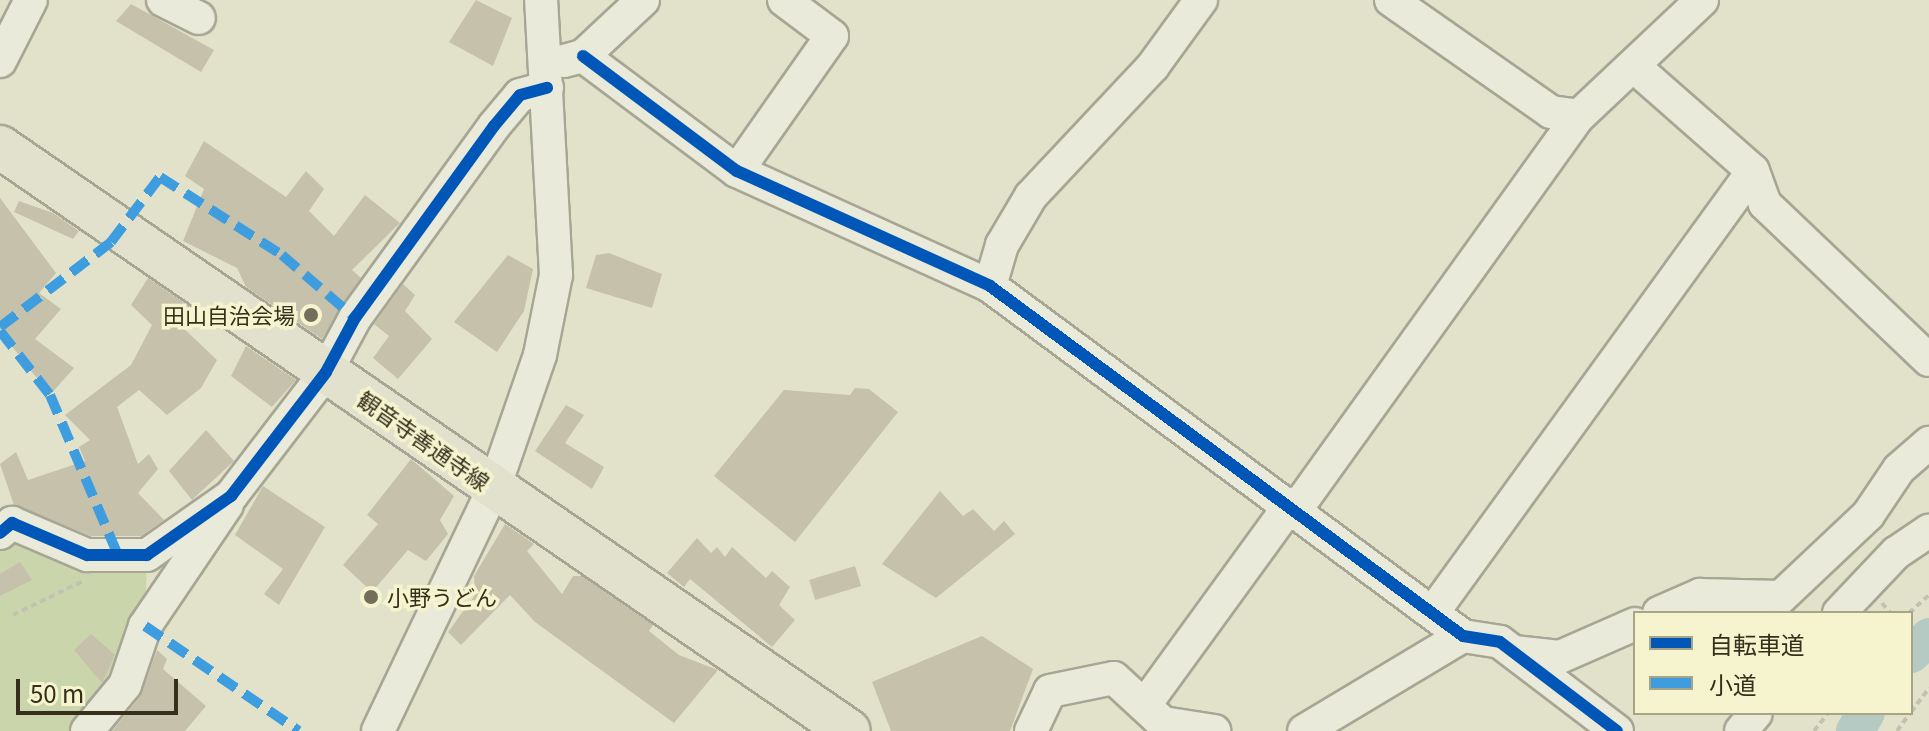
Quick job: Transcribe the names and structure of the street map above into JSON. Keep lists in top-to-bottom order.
{
  "streets": {
    "main road": ["観音寺善通寺線"]
  },
  "places": ["田山自治会場", "小野うどん"],
  "legend": ["自転車道", "小道"],
  "scale_bar": "50 m"
}
